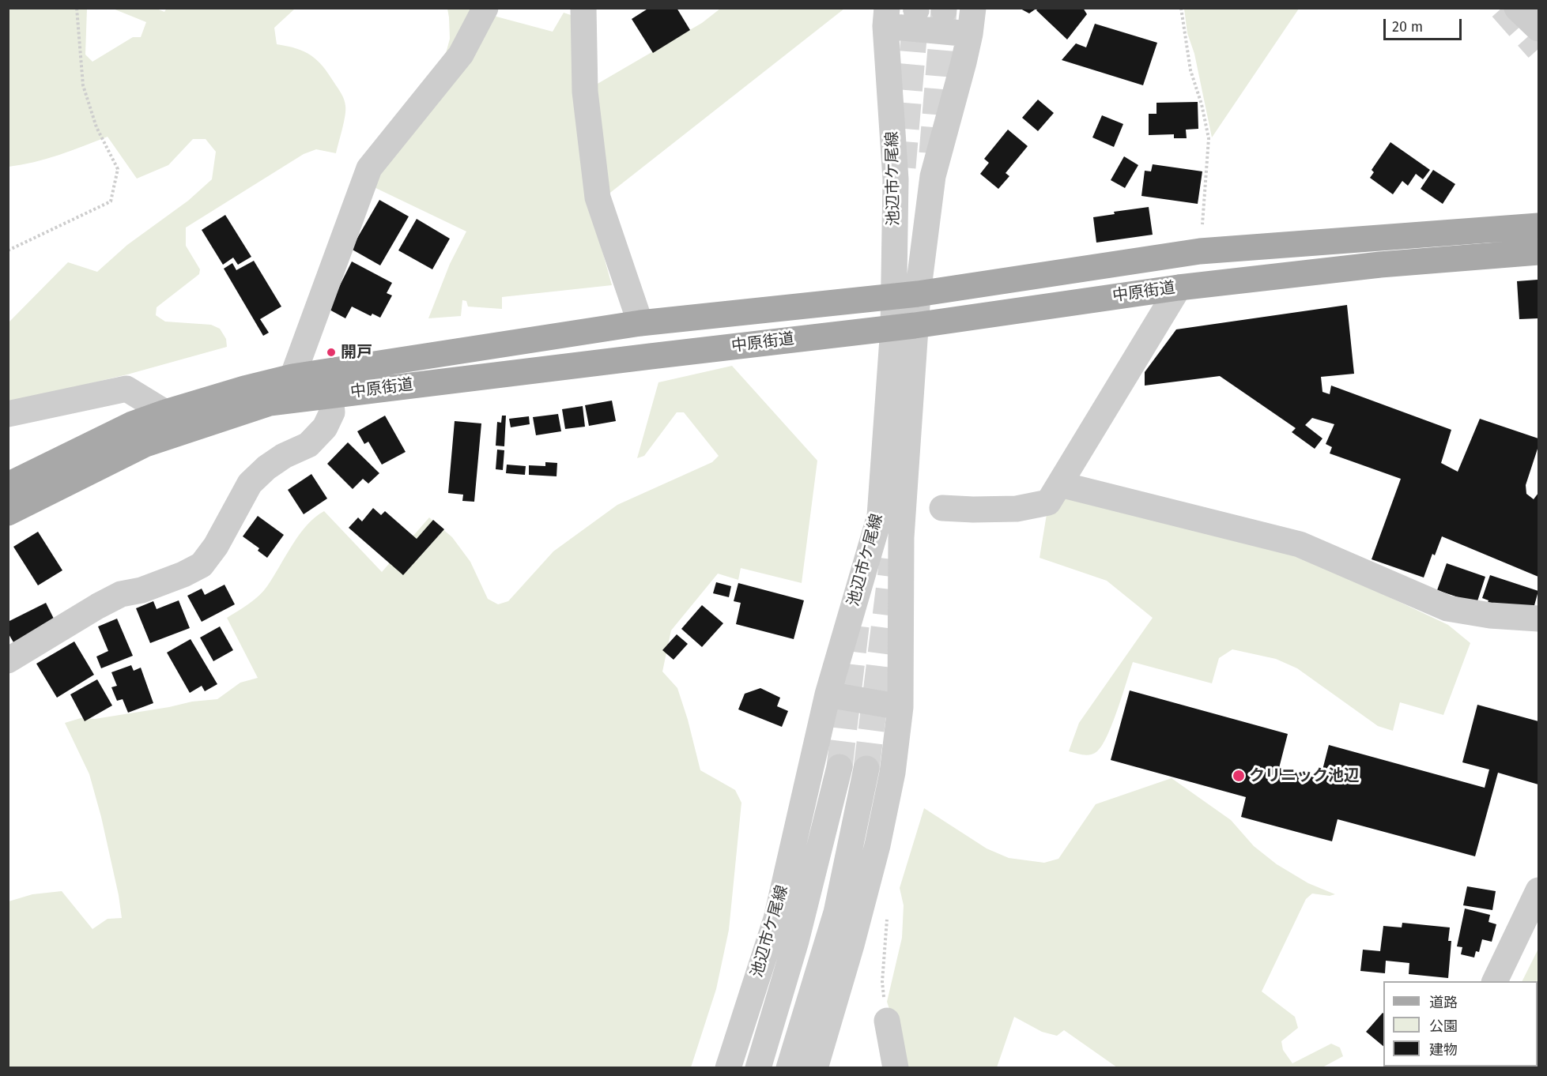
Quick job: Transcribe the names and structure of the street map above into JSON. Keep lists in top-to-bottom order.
{
  "streets": {
    "main road": ["中原街道"],
    "street": ["池辺市ケ尾線"]
  },
  "crossings": [
    ["池辺市ケ尾線", "中原街道"]
  ],
  "places": ["開戸", "クリニック池辺"],
  "legend": ["道路", "公園", "建物"],
  "scale_bar": "20 m"
}
